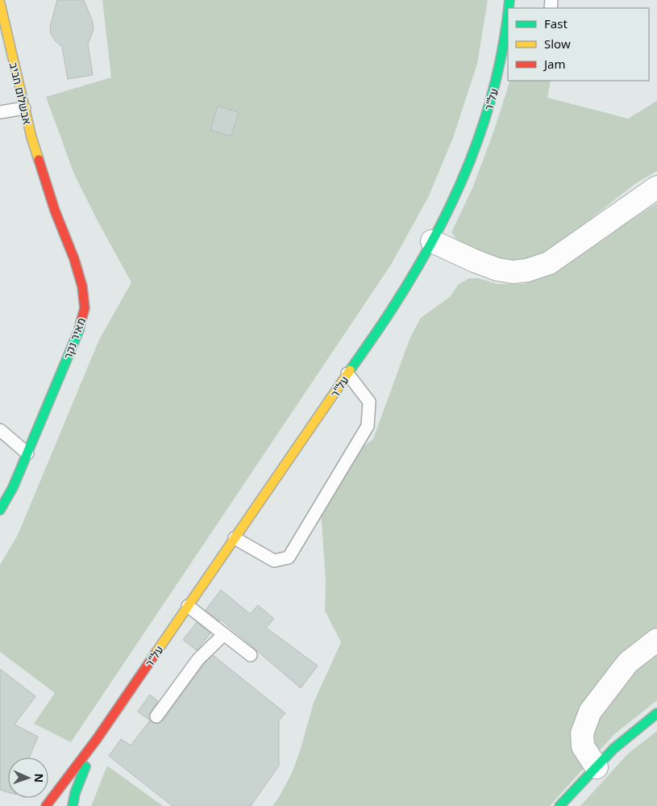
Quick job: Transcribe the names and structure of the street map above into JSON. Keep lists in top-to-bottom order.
{
  "streets": {
    "street": ["אבשלום חביב", "על\"ר", "מאיר נקר"]
  },
  "crossings": [
    ["אבשלום חביב", "מאיר נקר"]
  ],
  "legend": ["Fast", "Slow", "Jam"],
  "north": "right"
}
